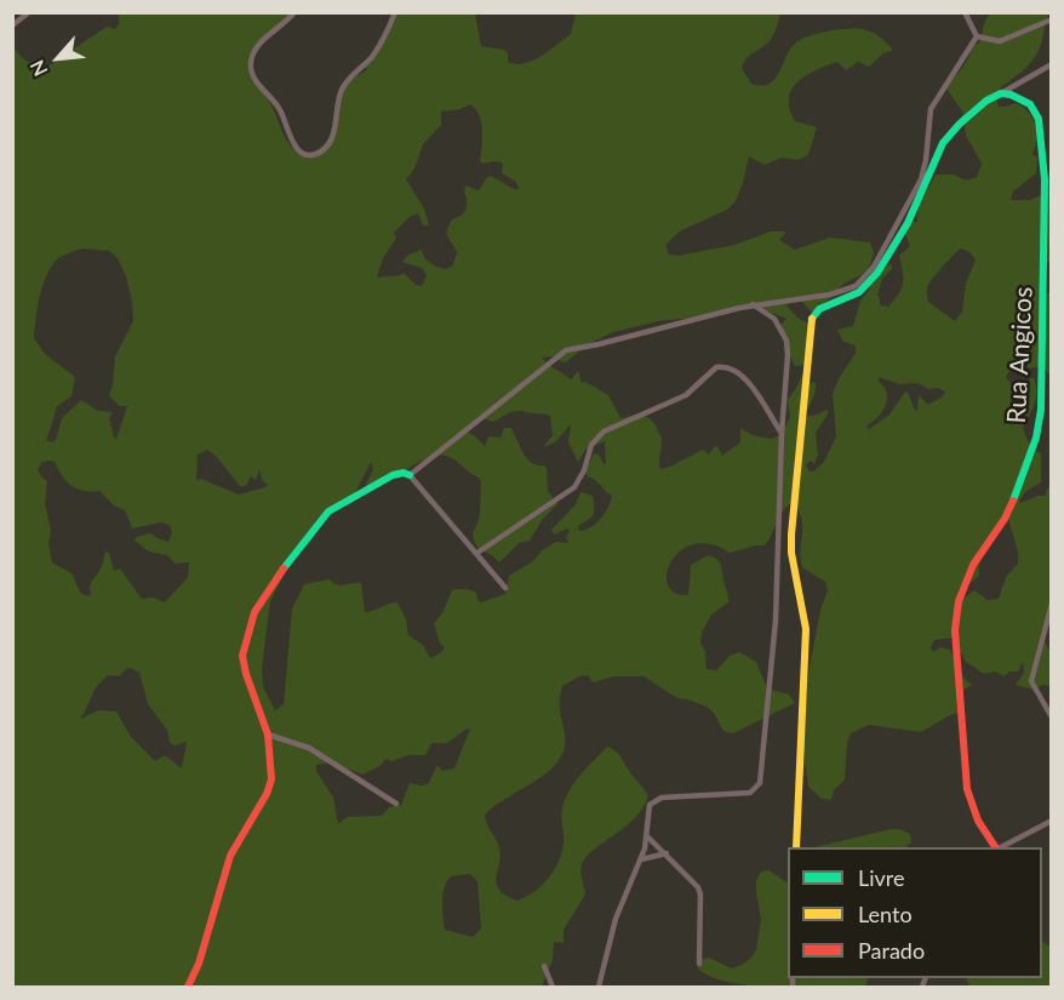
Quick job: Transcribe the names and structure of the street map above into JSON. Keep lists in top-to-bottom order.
{
  "streets": {
    "street": ["Rua Angicos"]
  },
  "legend": ["Livre", "Lento", "Parado"],
  "north": "bottom left"
}
